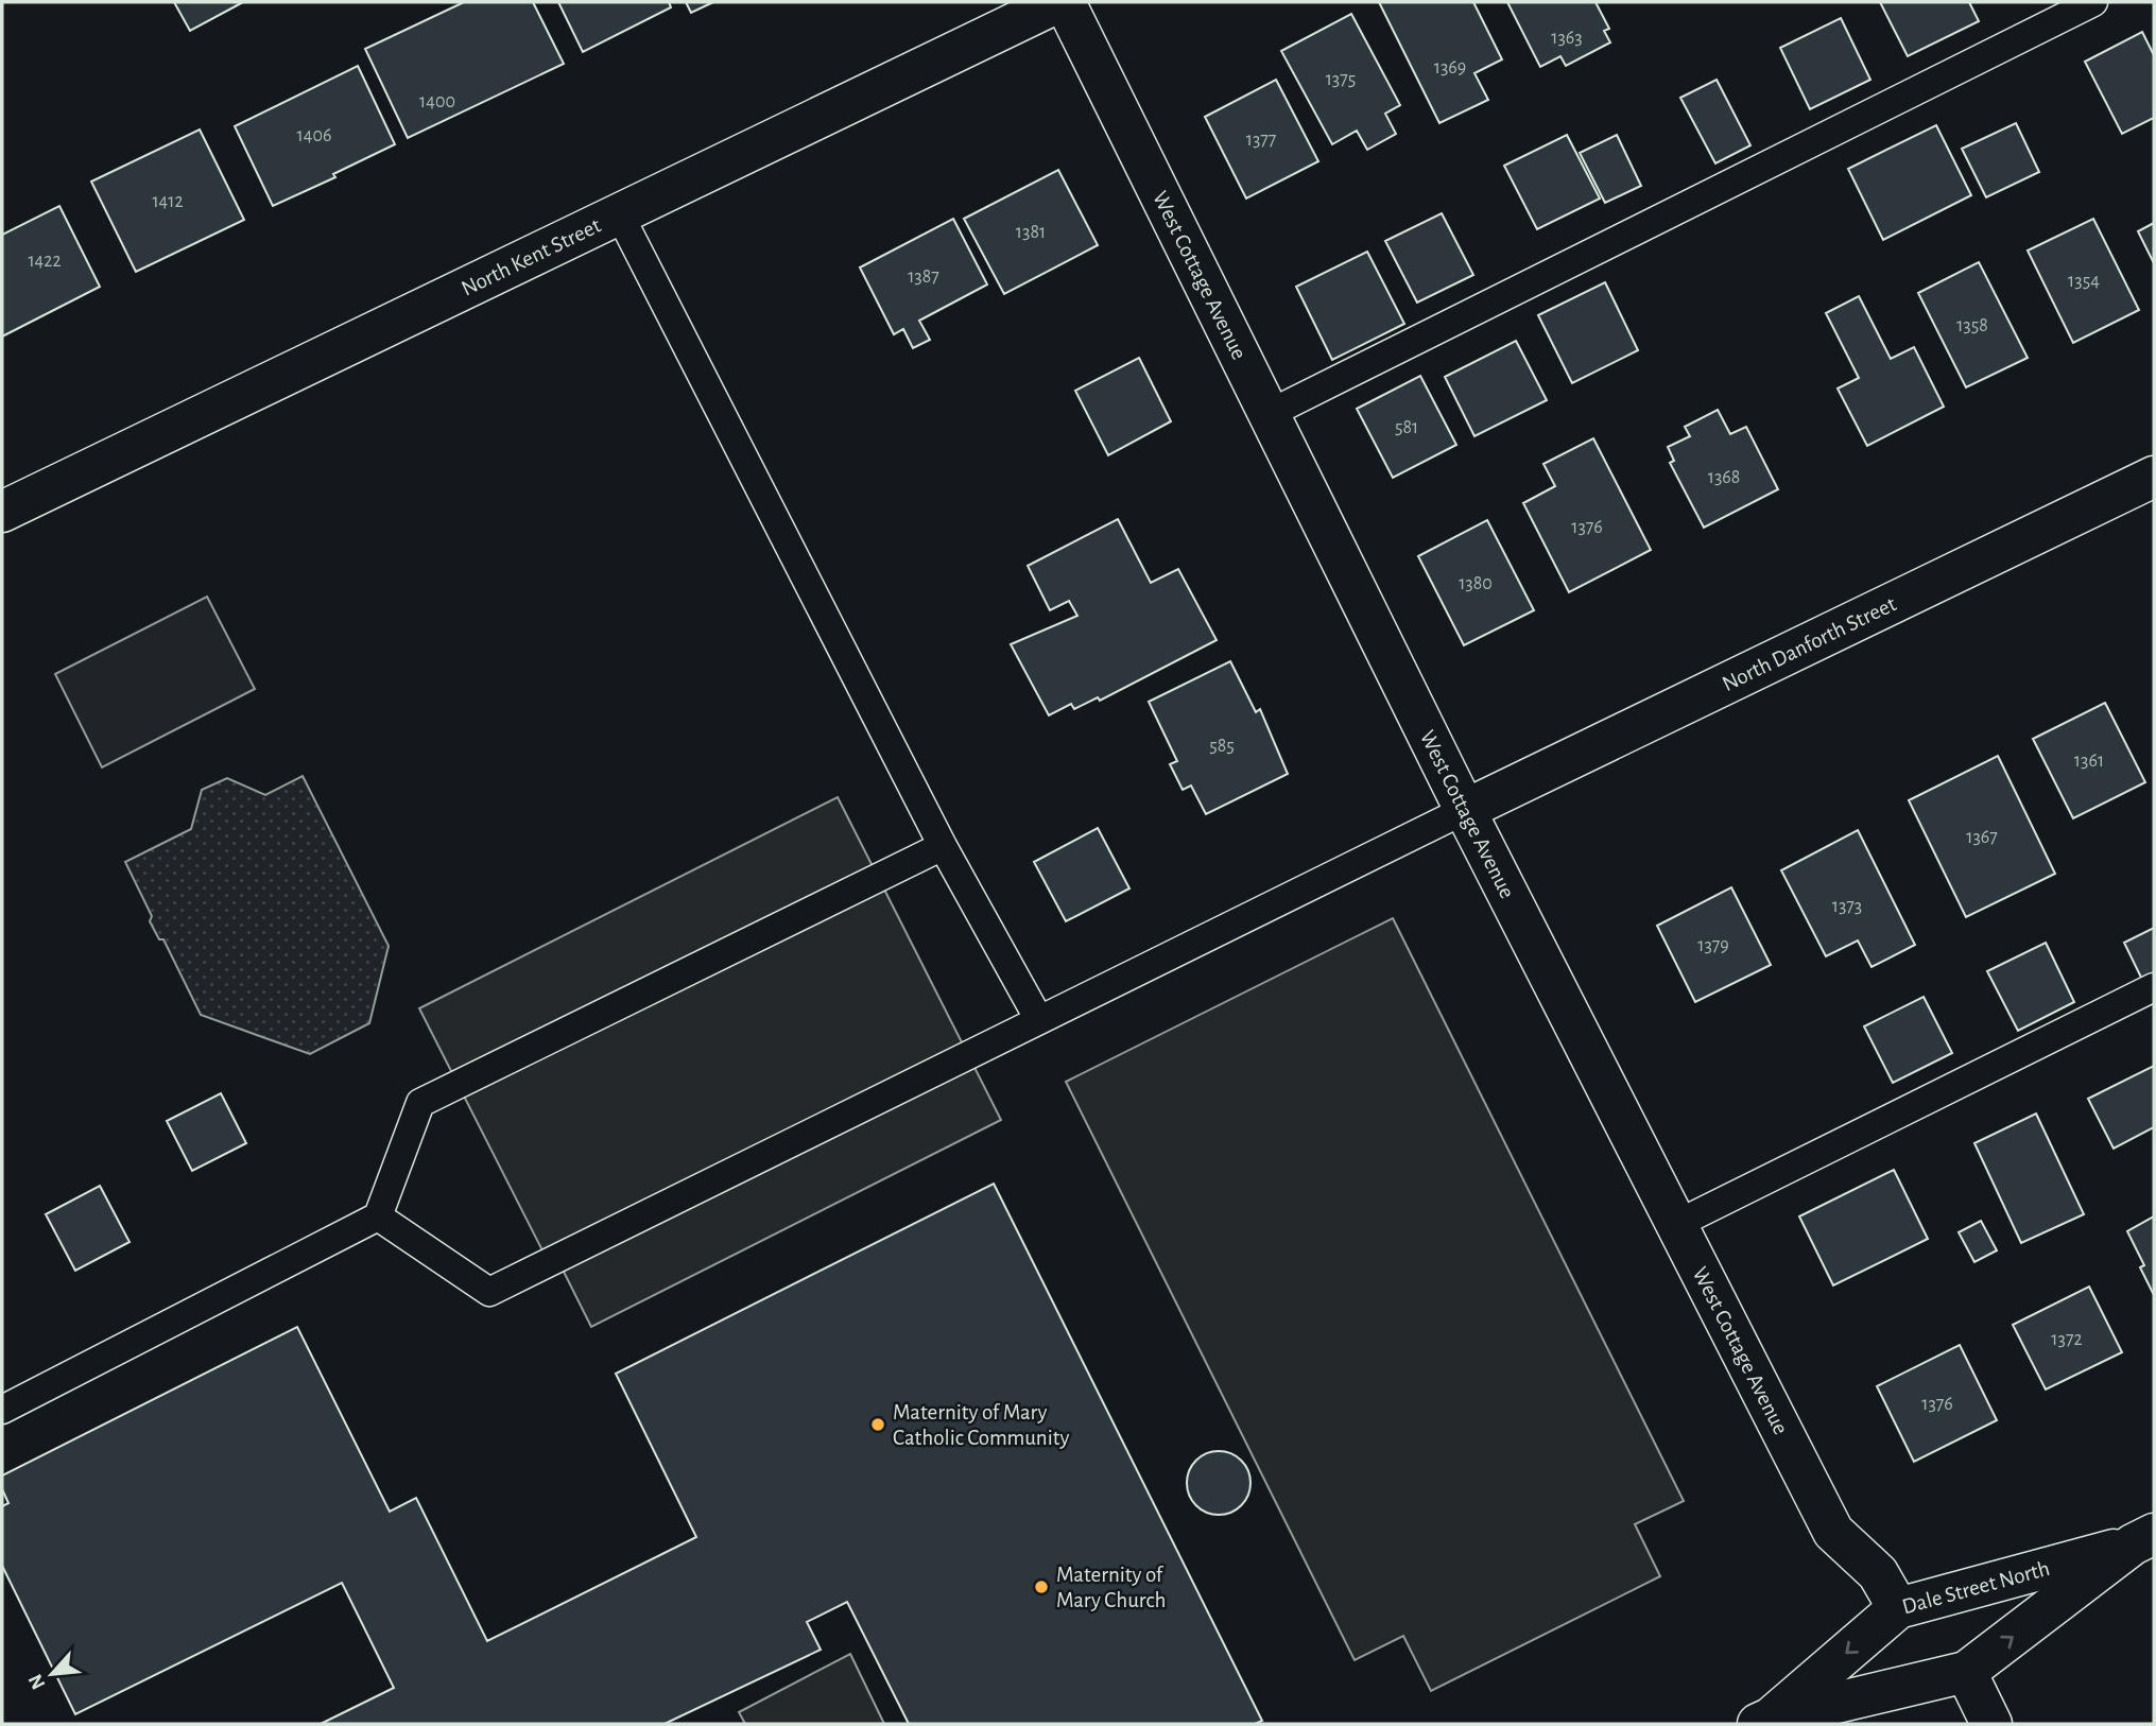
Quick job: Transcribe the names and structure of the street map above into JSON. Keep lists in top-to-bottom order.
{
  "streets": {
    "street": [
      "North Kent Street",
      "West Cottage Avenue",
      "North Danforth Street",
      "Dale Street North"
    ]
  },
  "crossings": [
    ["North Kent Street", "West Cottage Avenue"],
    ["West Cottage Avenue", "North Danforth Street"],
    ["West Cottage Avenue", "Dale Street North"]
  ],
  "places": ["Maternity of Mary Catholic Community", "Maternity of Mary Church"],
  "house_numbers": [
    "1363",
    "1369",
    "1375",
    "1400",
    "1406",
    "1377",
    "1412",
    "1381",
    "1422",
    "1387",
    "1354",
    "1358",
    "581",
    "1368",
    "1376",
    "1380",
    "585",
    "1361",
    "1367",
    "1373",
    "1379",
    "1372",
    "1376"
  ],
  "north": "bottom left"
}
